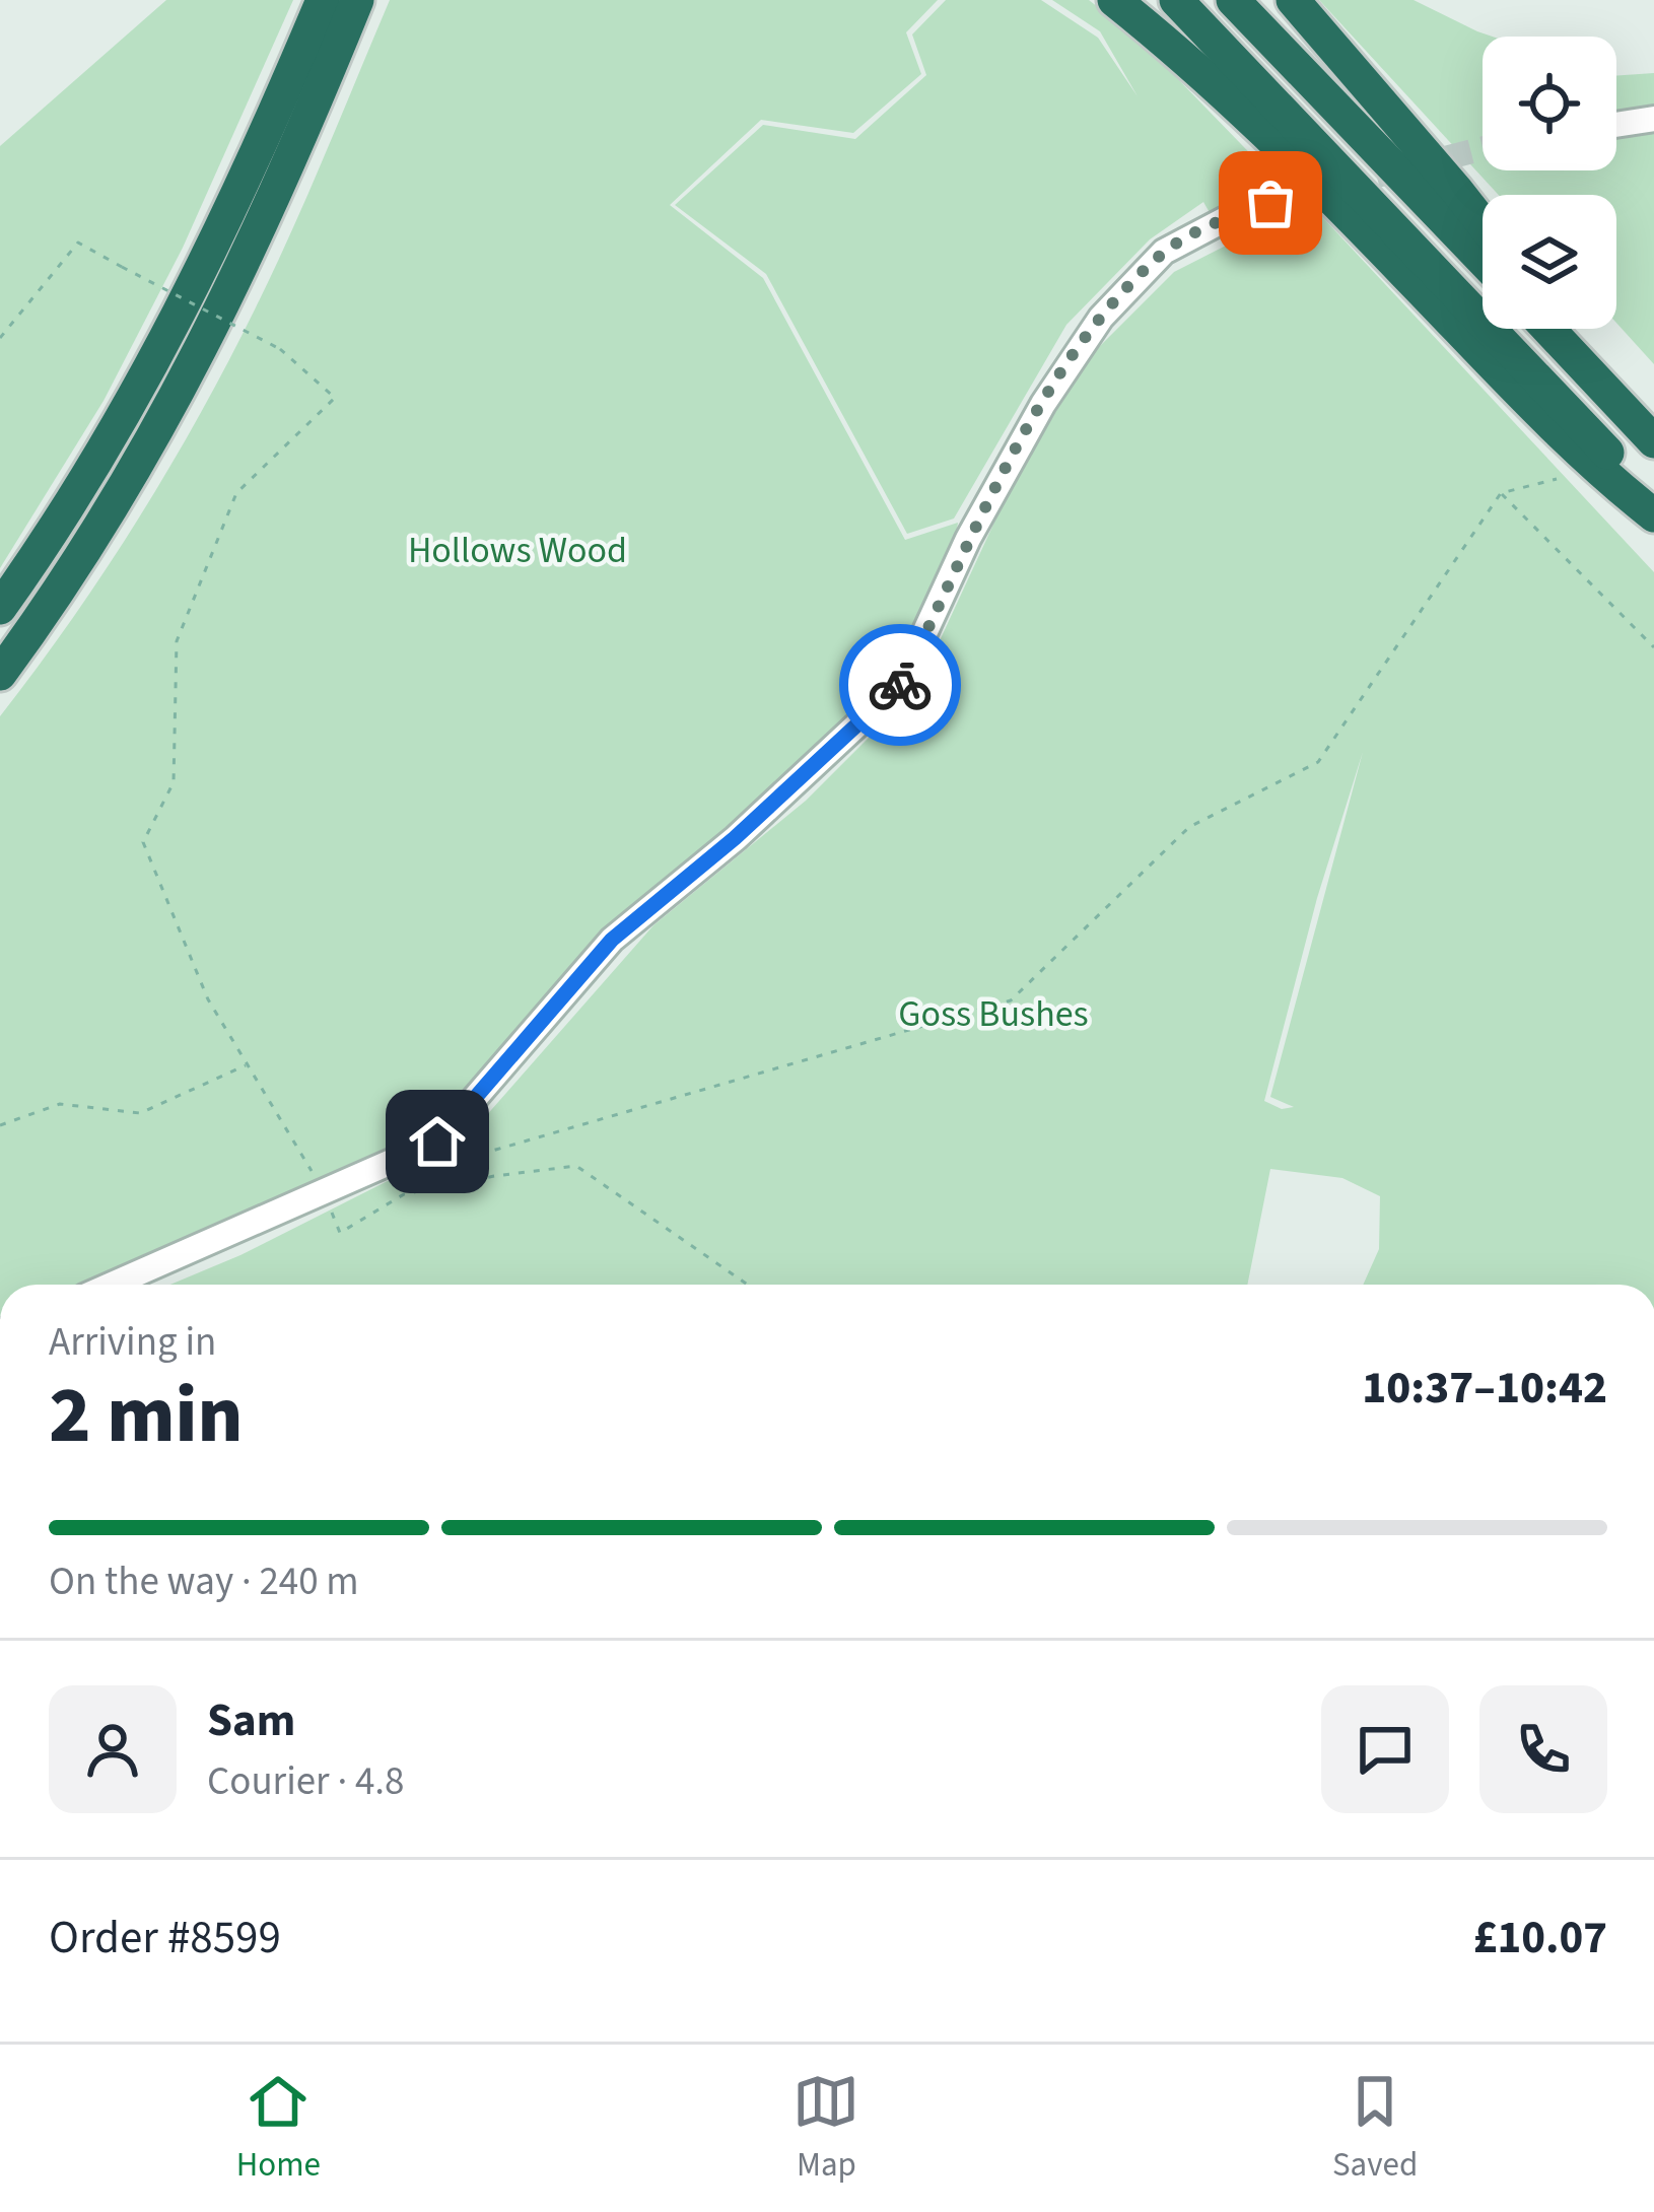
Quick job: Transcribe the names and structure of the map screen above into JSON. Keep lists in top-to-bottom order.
{
  "parks": ["Hollows Wood", "Goss Bushes"],
  "page": {
    "heading": ["2 min", "Arriving in", "10:37–10:42"],
    "panel": [
      "Sam",
      "Courier · 4.8",
      "Order #8599",
      "£10.07"
    ],
    "bar": "On the way · 240 m",
    "tabs": ["Home", "Map", "Saved"]
  }
}
